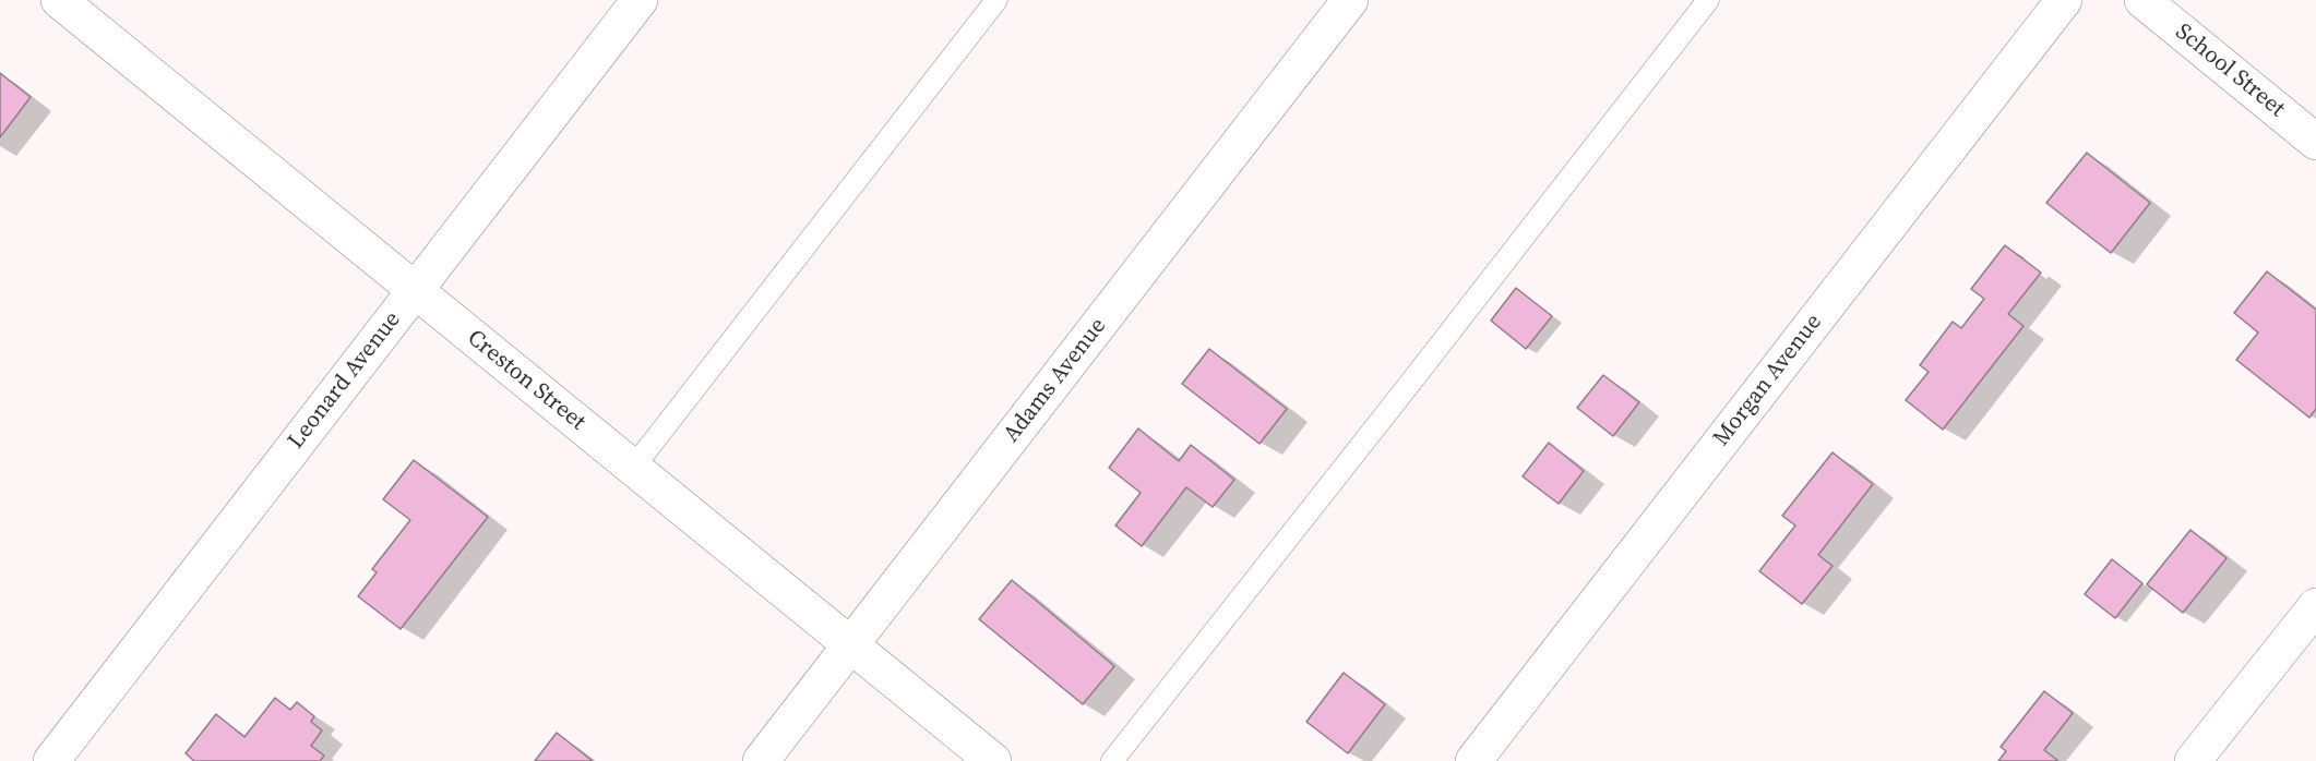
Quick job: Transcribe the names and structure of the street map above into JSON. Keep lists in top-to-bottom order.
{
  "streets": {
    "street": [
      "School Street",
      "Leonard Avenue",
      "Creston Street",
      "Adams Avenue",
      "Morgan Avenue"
    ]
  },
  "crossings": [
    ["Leonard Avenue", "Creston Street"],
    ["Creston Street", "Adams Avenue"]
  ]
}
